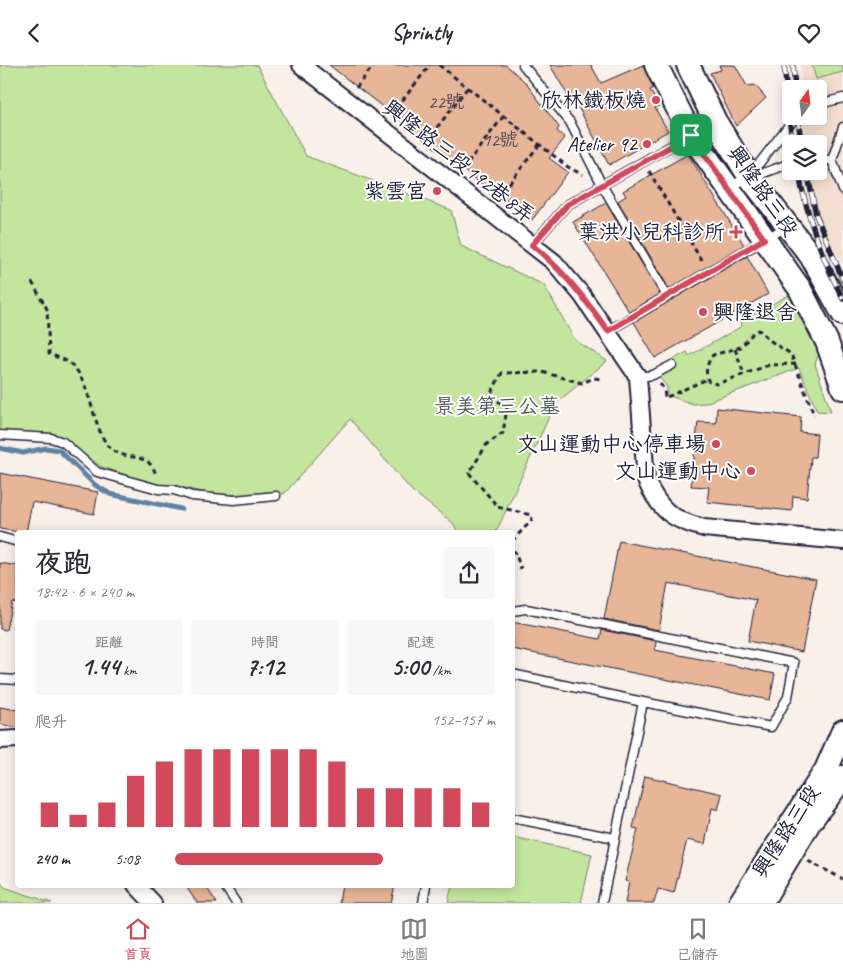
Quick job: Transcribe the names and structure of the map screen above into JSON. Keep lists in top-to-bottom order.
{
  "streets": {
    "main road": ["興隆路三段"],
    "street": ["興隆路三段192巷8弄"]
  },
  "parks": ["景美第三公墓"],
  "places": {
    "other": [
      "欣林鐵板燒",
      "Atelier 92",
      "紫雲宮",
      "興隆退舍",
      "文山運動中心停車場",
      "文山運動中心"
    ],
    "health": ["葉洪小兒科診所"]
  },
  "house_numbers": ["22號", "12號"],
  "north": "top",
  "page": {
    "header": "Sprintly",
    "heading": ["夜跑", "18:42 · 6 × 240 m"],
    "stats": [
      ["距離", "1.44 km"],
      ["時間", "7:12"],
      ["配速", "5:00 /km"]
    ],
    "chart": ["爬升", "152–157 m"],
    "list": [
      {
        "name": "240 m",
        "note": "5:08"
      }
    ],
    "tabs": ["首頁", "地圖", "已儲存"]
  }
}
